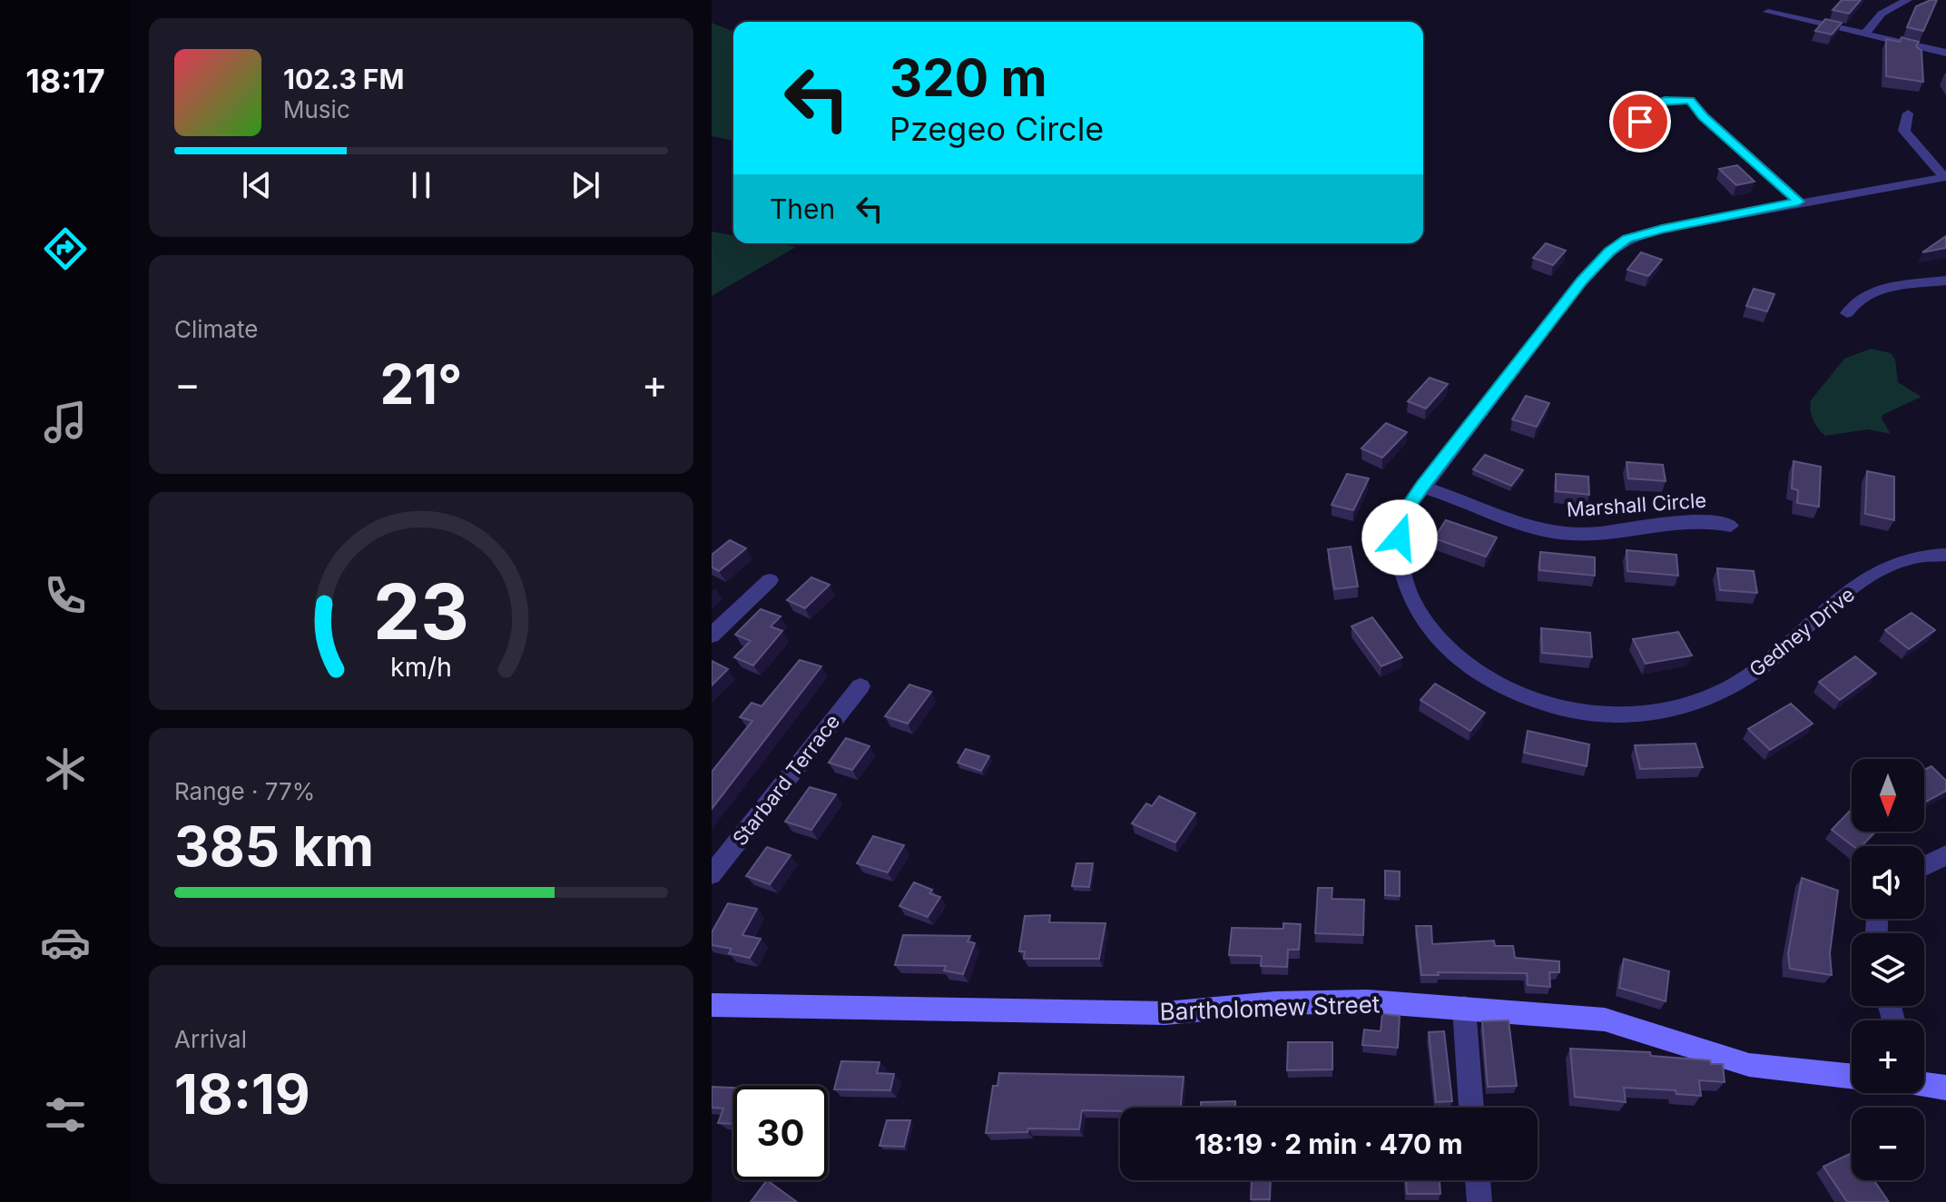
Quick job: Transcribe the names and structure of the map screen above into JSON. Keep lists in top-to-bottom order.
{
  "streets": {
    "main road": ["Bartholomew Street"],
    "street": ["Marshall Circle", "Gedney Drive", "Starbard Terrace"]
  },
  "crossings": [
    ["Marshall Circle", "Gedney Drive"]
  ],
  "north": "bottom",
  "page": {
    "tabs": "18:17",
    "turn": ["320 m", "Pzegeo Circle"],
    "song": ["102.3 FM", "Music"],
    "then": "Then",
    "tile": [
      "Climate",
      ["Range · 77%", "385 km"],
      ["Arrival", "18:19"]
    ],
    "heat": ["−", "21°", "+"],
    "map_buttons": ["+", "−"],
    "limit": "30",
    "trip": "18:19 · 2 min · 470 m",
    "gauge": ["23", "km/h"]
  }
}
